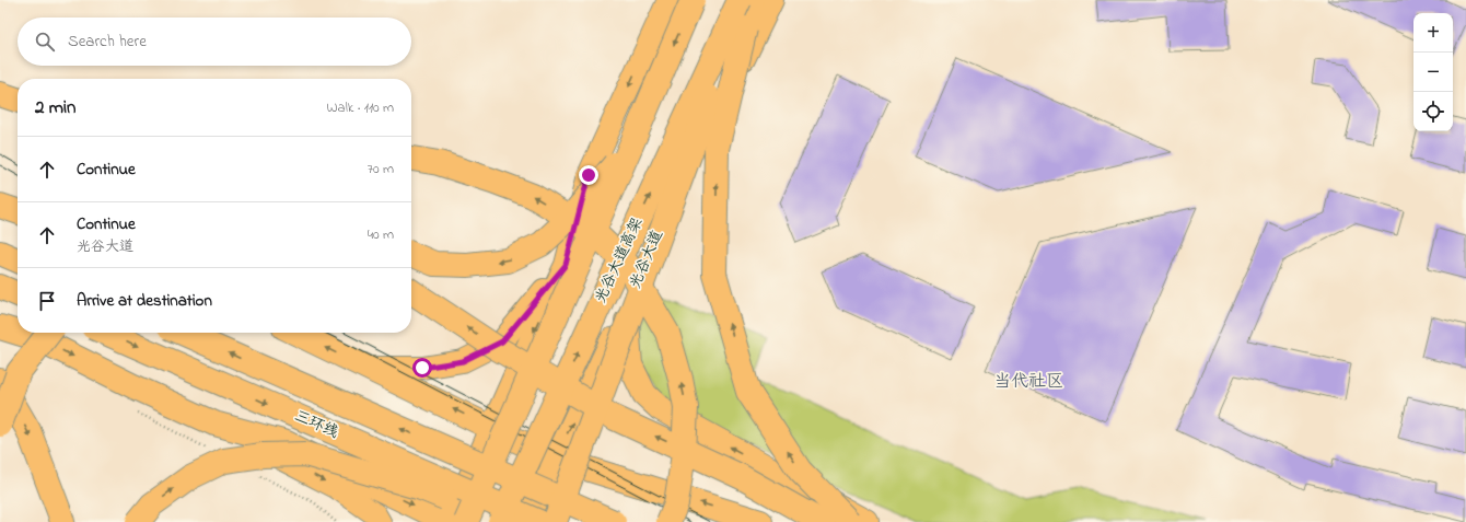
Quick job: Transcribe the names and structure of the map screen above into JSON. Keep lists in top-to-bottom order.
{
  "streets": {
    "highway": ["光谷大道高架", "三环线"],
    "main road": ["光谷大道"]
  },
  "districts": ["当代社区"],
  "page": {
    "map_buttons": ["+", "−"],
    "search": "Search here",
    "heading": ["2 min", "Walk · 110 m"],
    "list": [
      ["Continue", "70 m"],
      ["Continue", "光谷大道", "40 m"],
      "Arrive at destination"
    ]
  }
}
